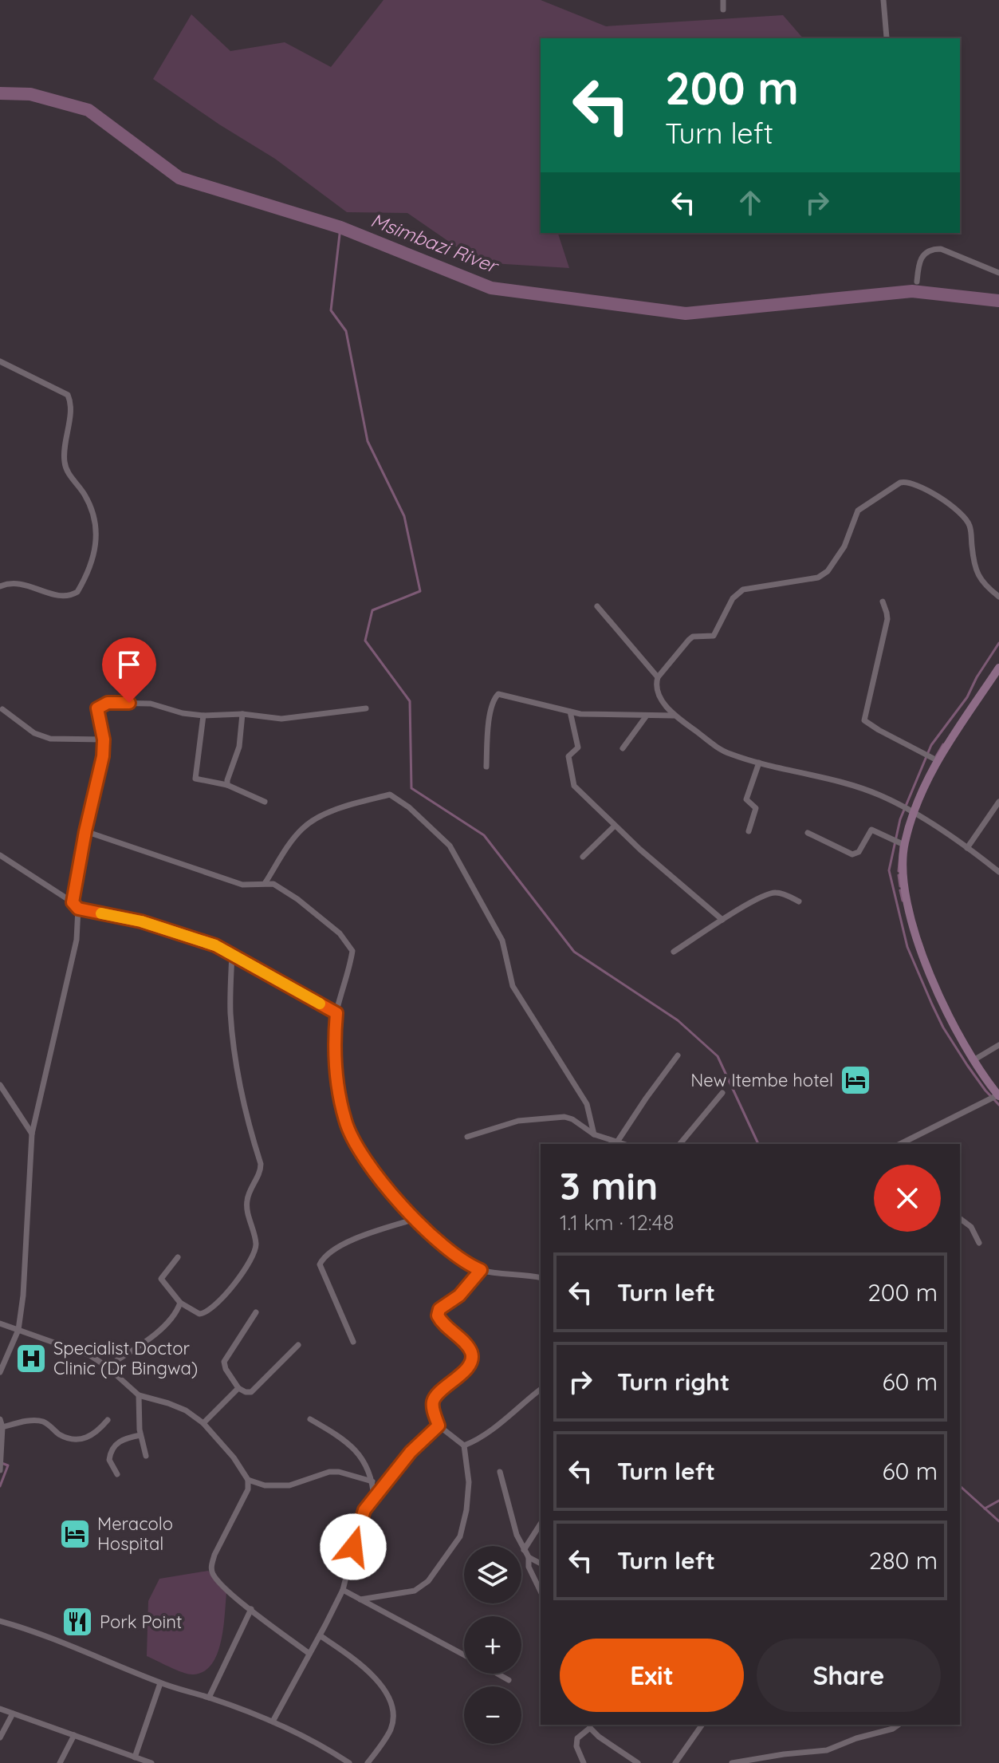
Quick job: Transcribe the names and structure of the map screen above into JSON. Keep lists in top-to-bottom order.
{
  "water": ["Msimbazi River"],
  "places": {
    "hotel": ["New Itembe hotel", "Meracolo Hospital"],
    "hospital": ["Specialist Doctor Clinic (Dr Bingwa)"],
    "restaurant": ["Pork Point"]
  },
  "page": {
    "turn": ["200 m", "Turn left"],
    "heading": ["3 min", "1.1 km · 12:48"],
    "list": [
      {
        "name": "Turn left",
        "value": "200 m"
      },
      {
        "name": "Turn right",
        "value": "60 m"
      },
      {
        "name": "Turn left",
        "value": "60 m"
      },
      {
        "name": "Turn left",
        "value": "280 m"
      }
    ],
    "map_buttons": ["+", "−"],
    "buttons": ["Exit", "Share"]
  }
}
